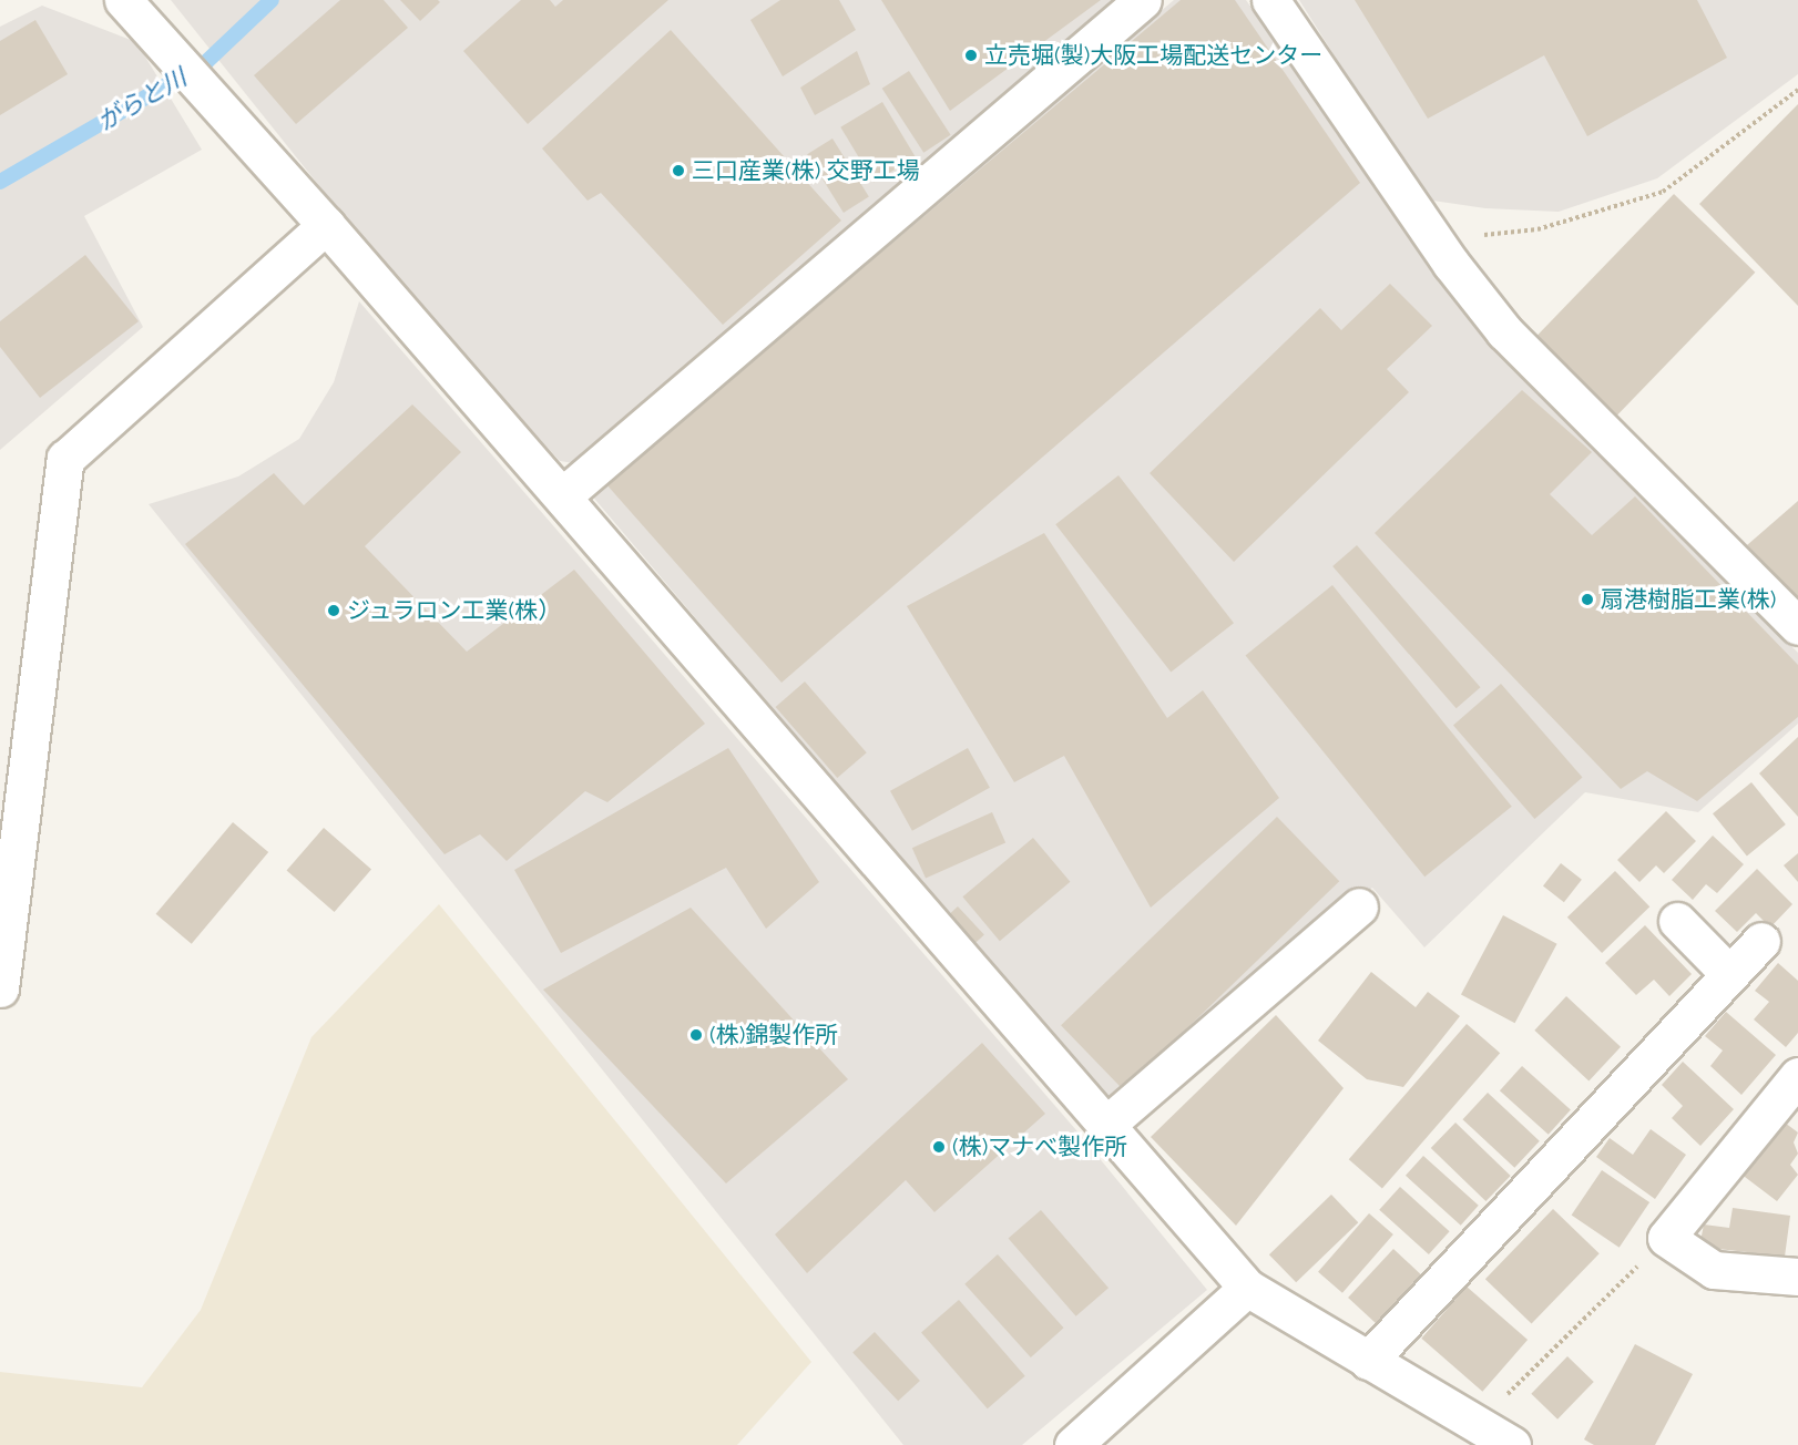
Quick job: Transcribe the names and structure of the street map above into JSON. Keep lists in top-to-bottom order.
{
  "water": ["がらと川"],
  "places": [
    "立売堀(製)大阪工場配送センター",
    "三口産業(株) 交野工場",
    "扇港樹脂工業(株)",
    "ジュラロン工業(株）",
    "(株)錦製作所",
    "(株)マナべ製作所"
  ]
}
